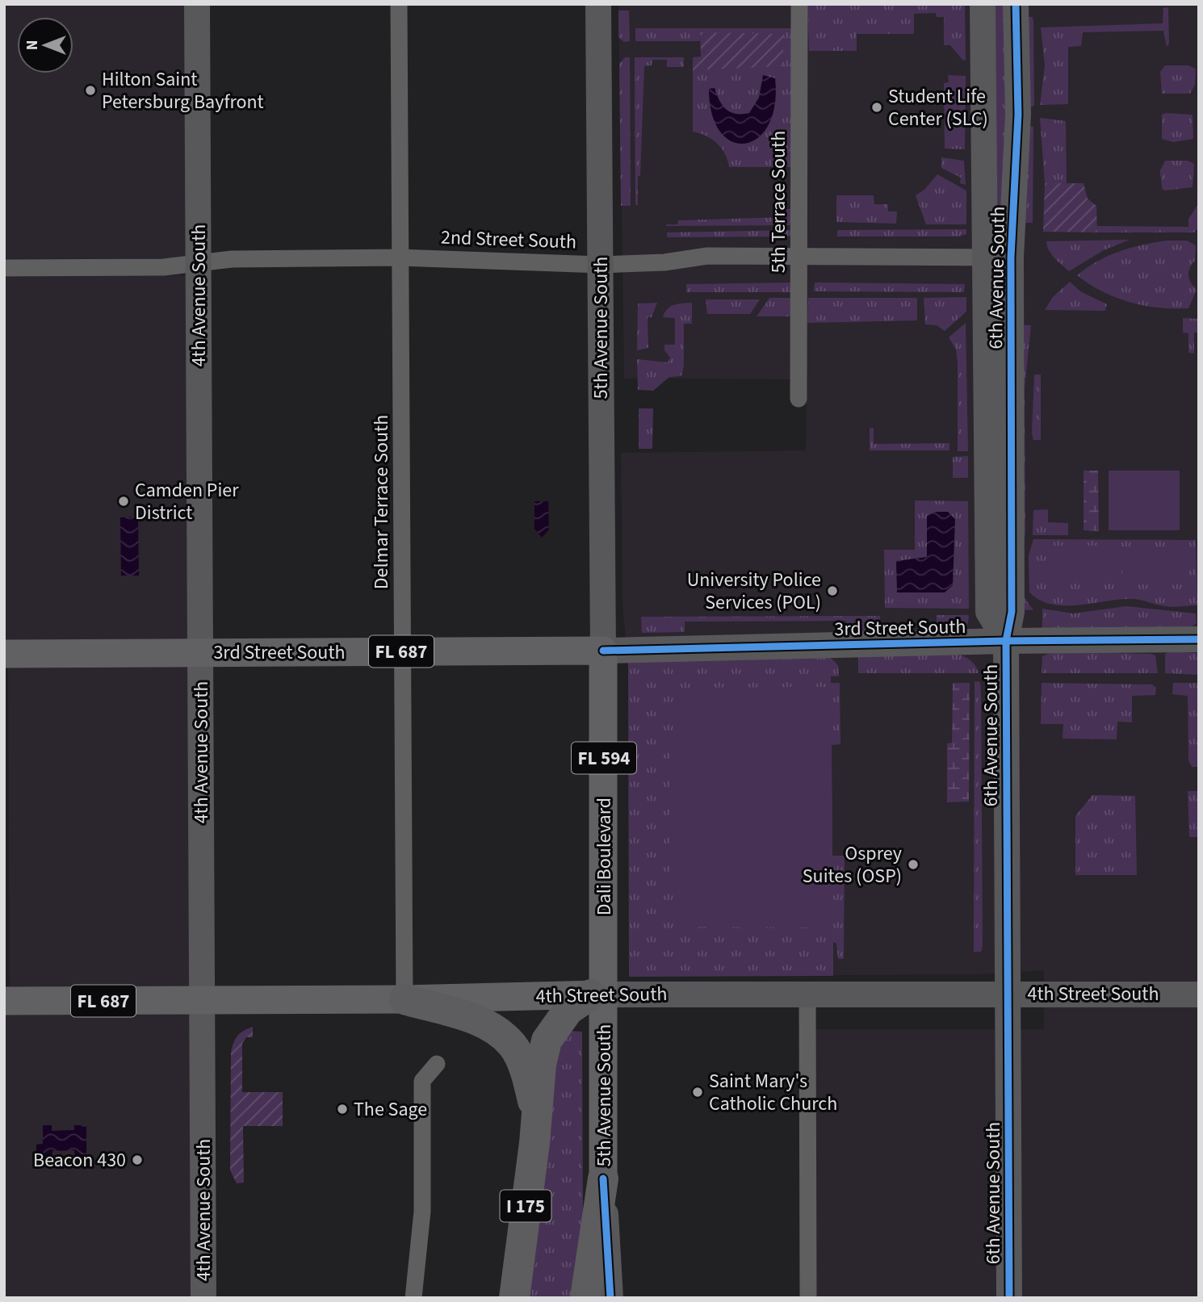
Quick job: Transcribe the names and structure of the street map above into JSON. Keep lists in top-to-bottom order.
{
  "streets": {
    "highway": ["I 175"],
    "main road": [
      "5th Avenue South",
      "3rd Street South",
      "FL 687",
      "FL 594",
      "Dali Boulevard",
      "4th Street South"
    ],
    "street": [
      "5th Terrace South",
      "2nd Street South",
      "6th Avenue South",
      "4th Avenue South",
      "Delmar Terrace South"
    ]
  },
  "crossings": [
    ["5th Terrace South", "2nd Street South"],
    ["2nd Street South", "6th Avenue South"],
    ["2nd Street South", "4th Avenue South"],
    ["2nd Street South", "5th Avenue South"],
    ["2nd Street South", "Delmar Terrace South"],
    ["6th Avenue South", "3rd Street South"],
    ["6th Avenue South", "4th Street South"],
    ["4th Avenue South", "3rd Street South"],
    ["4th Avenue South", "4th Street South"],
    ["5th Avenue South", "3rd Street South"],
    ["5th Avenue South", "Dali Boulevard"],
    ["5th Avenue South", "4th Street South"],
    ["Delmar Terrace South", "3rd Street South"],
    ["Delmar Terrace South", "4th Street South"],
    ["3rd Street South", "Dali Boulevard"],
    ["Dali Boulevard", "4th Street South"]
  ],
  "places": [
    "Hilton Saint Petersburg Bayfront",
    "Student Life Center (SLC)",
    "Camden Pier District",
    "University Police Services (POL)",
    "Osprey Suites (OSP)",
    "Saint Mary's Catholic Church",
    "The Sage",
    "Beacon 430"
  ],
  "north": "left"
}
